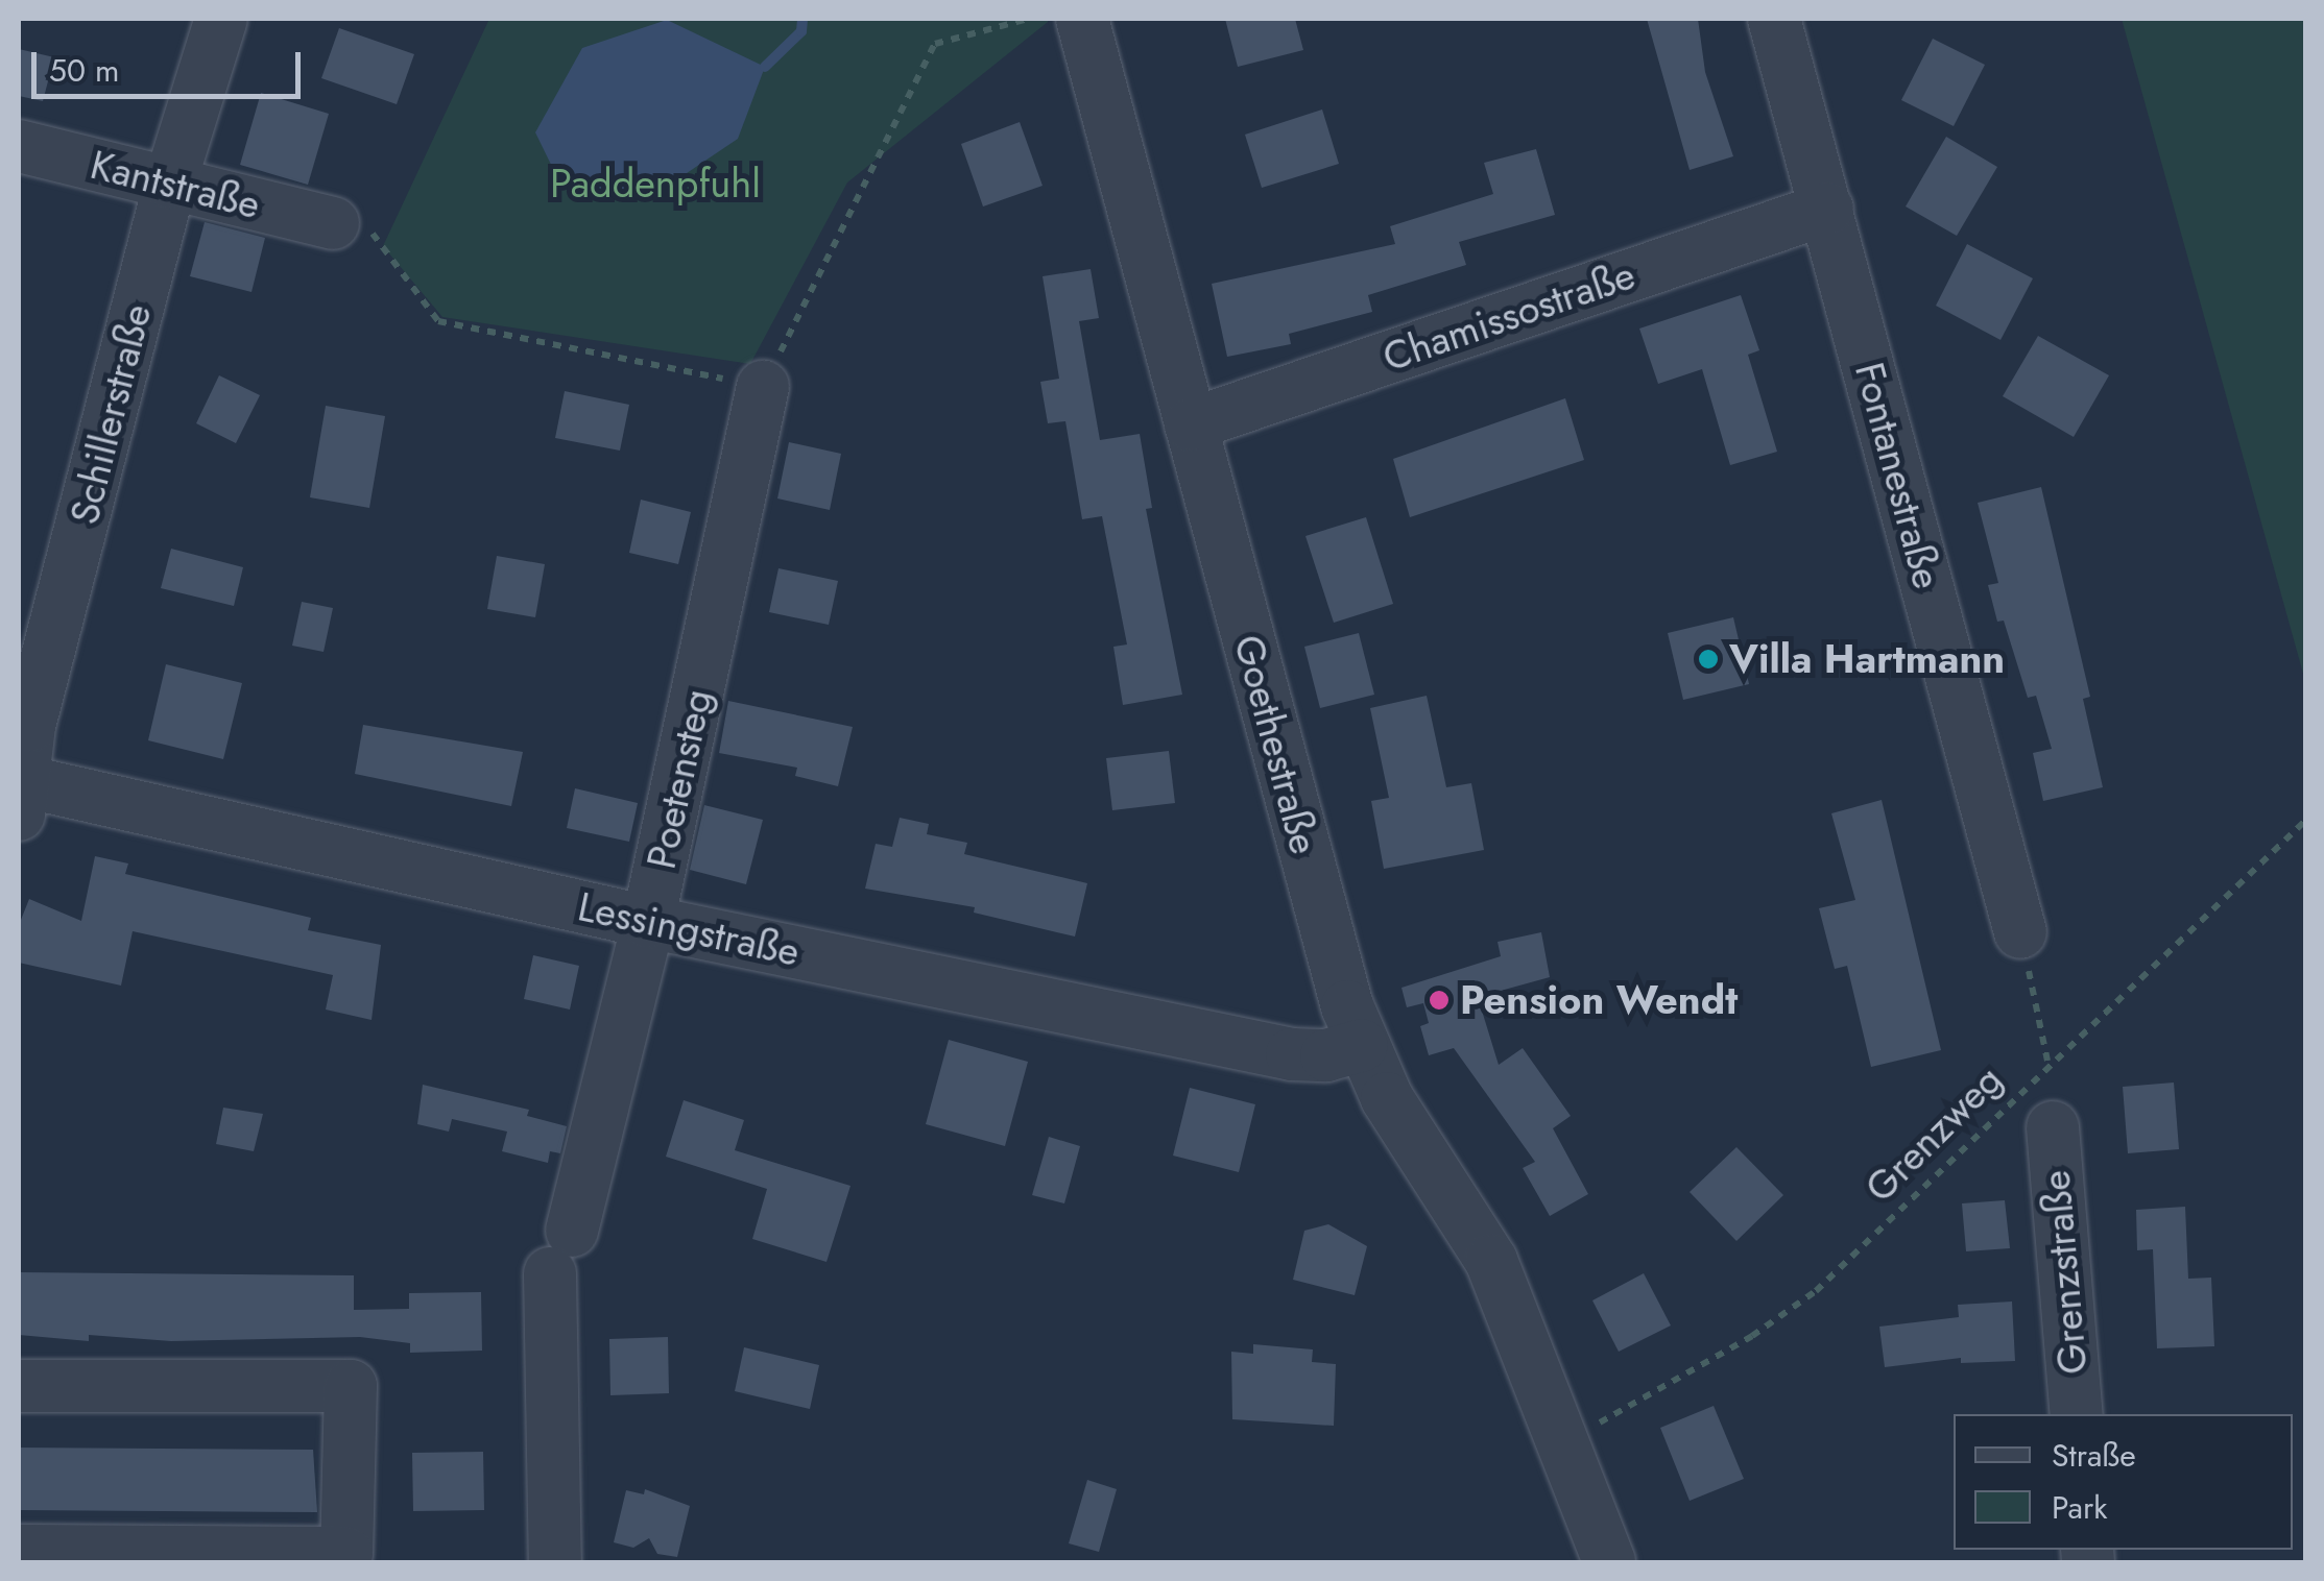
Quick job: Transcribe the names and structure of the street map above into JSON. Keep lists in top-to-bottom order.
{
  "streets": {
    "street": [
      "Kantstraße",
      "Chamissostraße",
      "Schillerstraße",
      "Fontanestraße",
      "Goethestraße",
      "Poetensteg",
      "Lessingstraße",
      "Grenzstraße"
    ],
    "path": ["Grenzweg"]
  },
  "crossings": [
    ["Kantstraße", "Schillerstraße"],
    ["Chamissostraße", "Fontanestraße"],
    ["Chamissostraße", "Goethestraße"],
    ["Schillerstraße", "Lessingstraße"],
    ["Goethestraße", "Lessingstraße"],
    ["Goethestraße", "Grenzweg"],
    ["Poetensteg", "Lessingstraße"]
  ],
  "parks": ["Paddenpfuhl"],
  "places": ["Villa Hartmann", "Pension Wendt"],
  "legend": ["Straße", "Park"],
  "scale_bar": "50 m"
}
